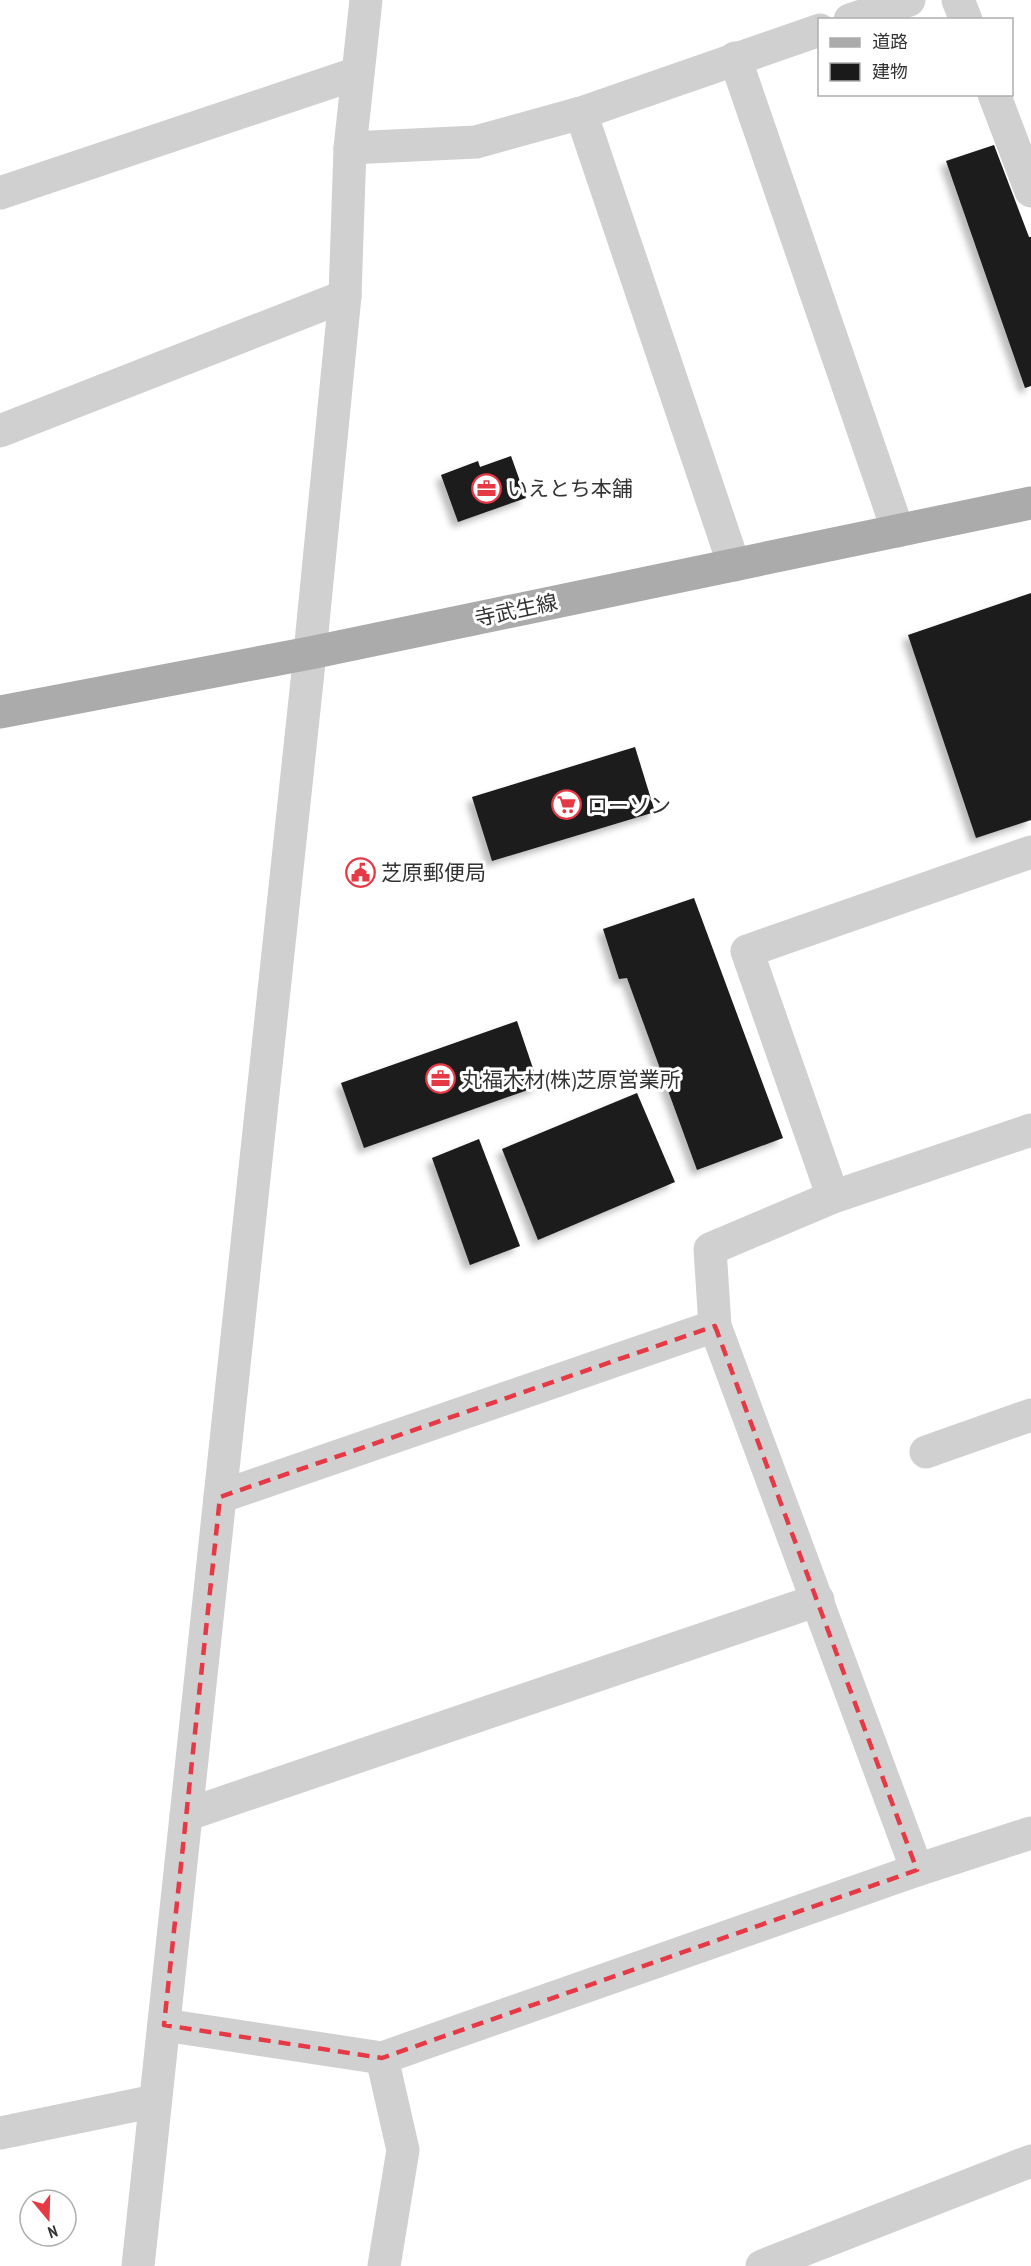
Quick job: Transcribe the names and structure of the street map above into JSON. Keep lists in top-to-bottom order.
{
  "streets": {
    "main road": ["寺武生線"]
  },
  "places": {
    "office": ["いえとち本舗", "丸福木材(株)芝原営業所"],
    "supermarket": ["ローソン"],
    "public building": ["芝原郵便局"]
  },
  "legend": ["道路", "建物"],
  "north": "bottom"
}
